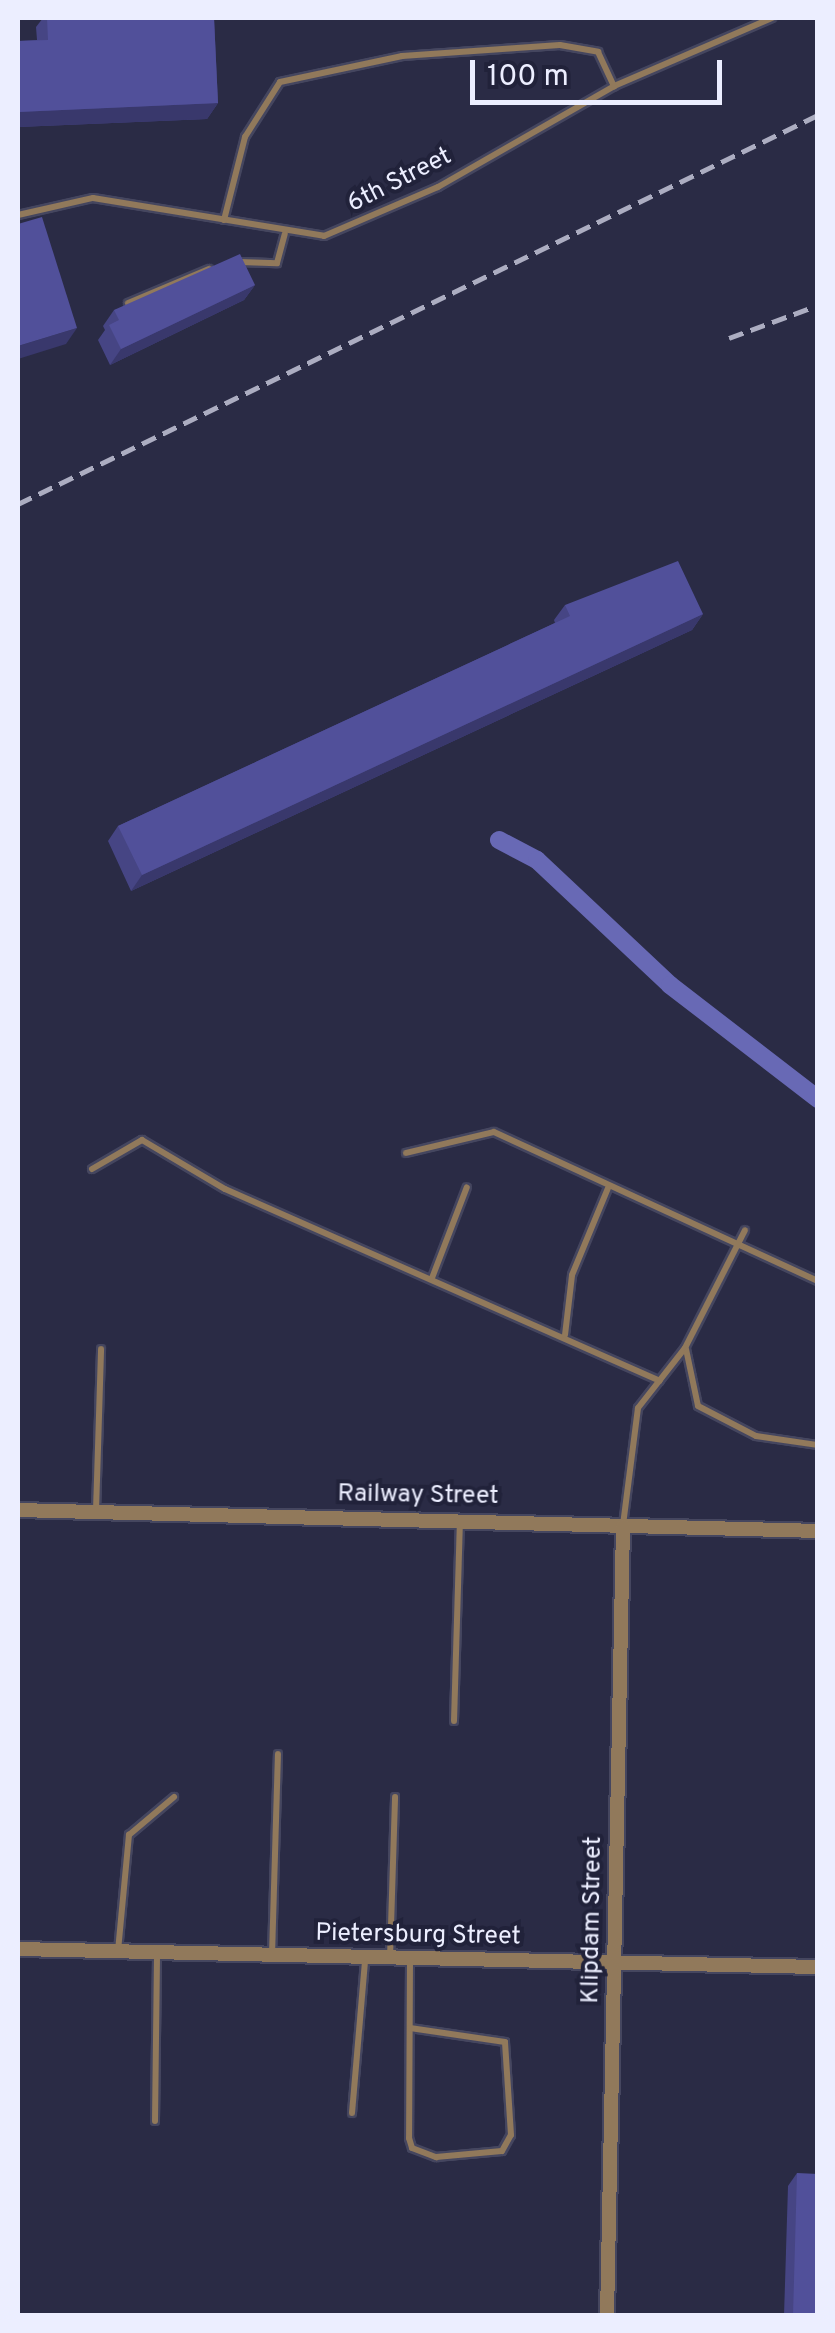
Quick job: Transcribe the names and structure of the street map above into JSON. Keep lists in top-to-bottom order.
{
  "streets": {
    "street": ["Railway Street", "Klipdam Street", "Pietersburg Street"],
    "lane": ["6th Street"]
  },
  "crossings": [
    ["Railway Street", "Klipdam Street"],
    ["Klipdam Street", "Pietersburg Street"]
  ],
  "scale_bar": "100 m"
}
